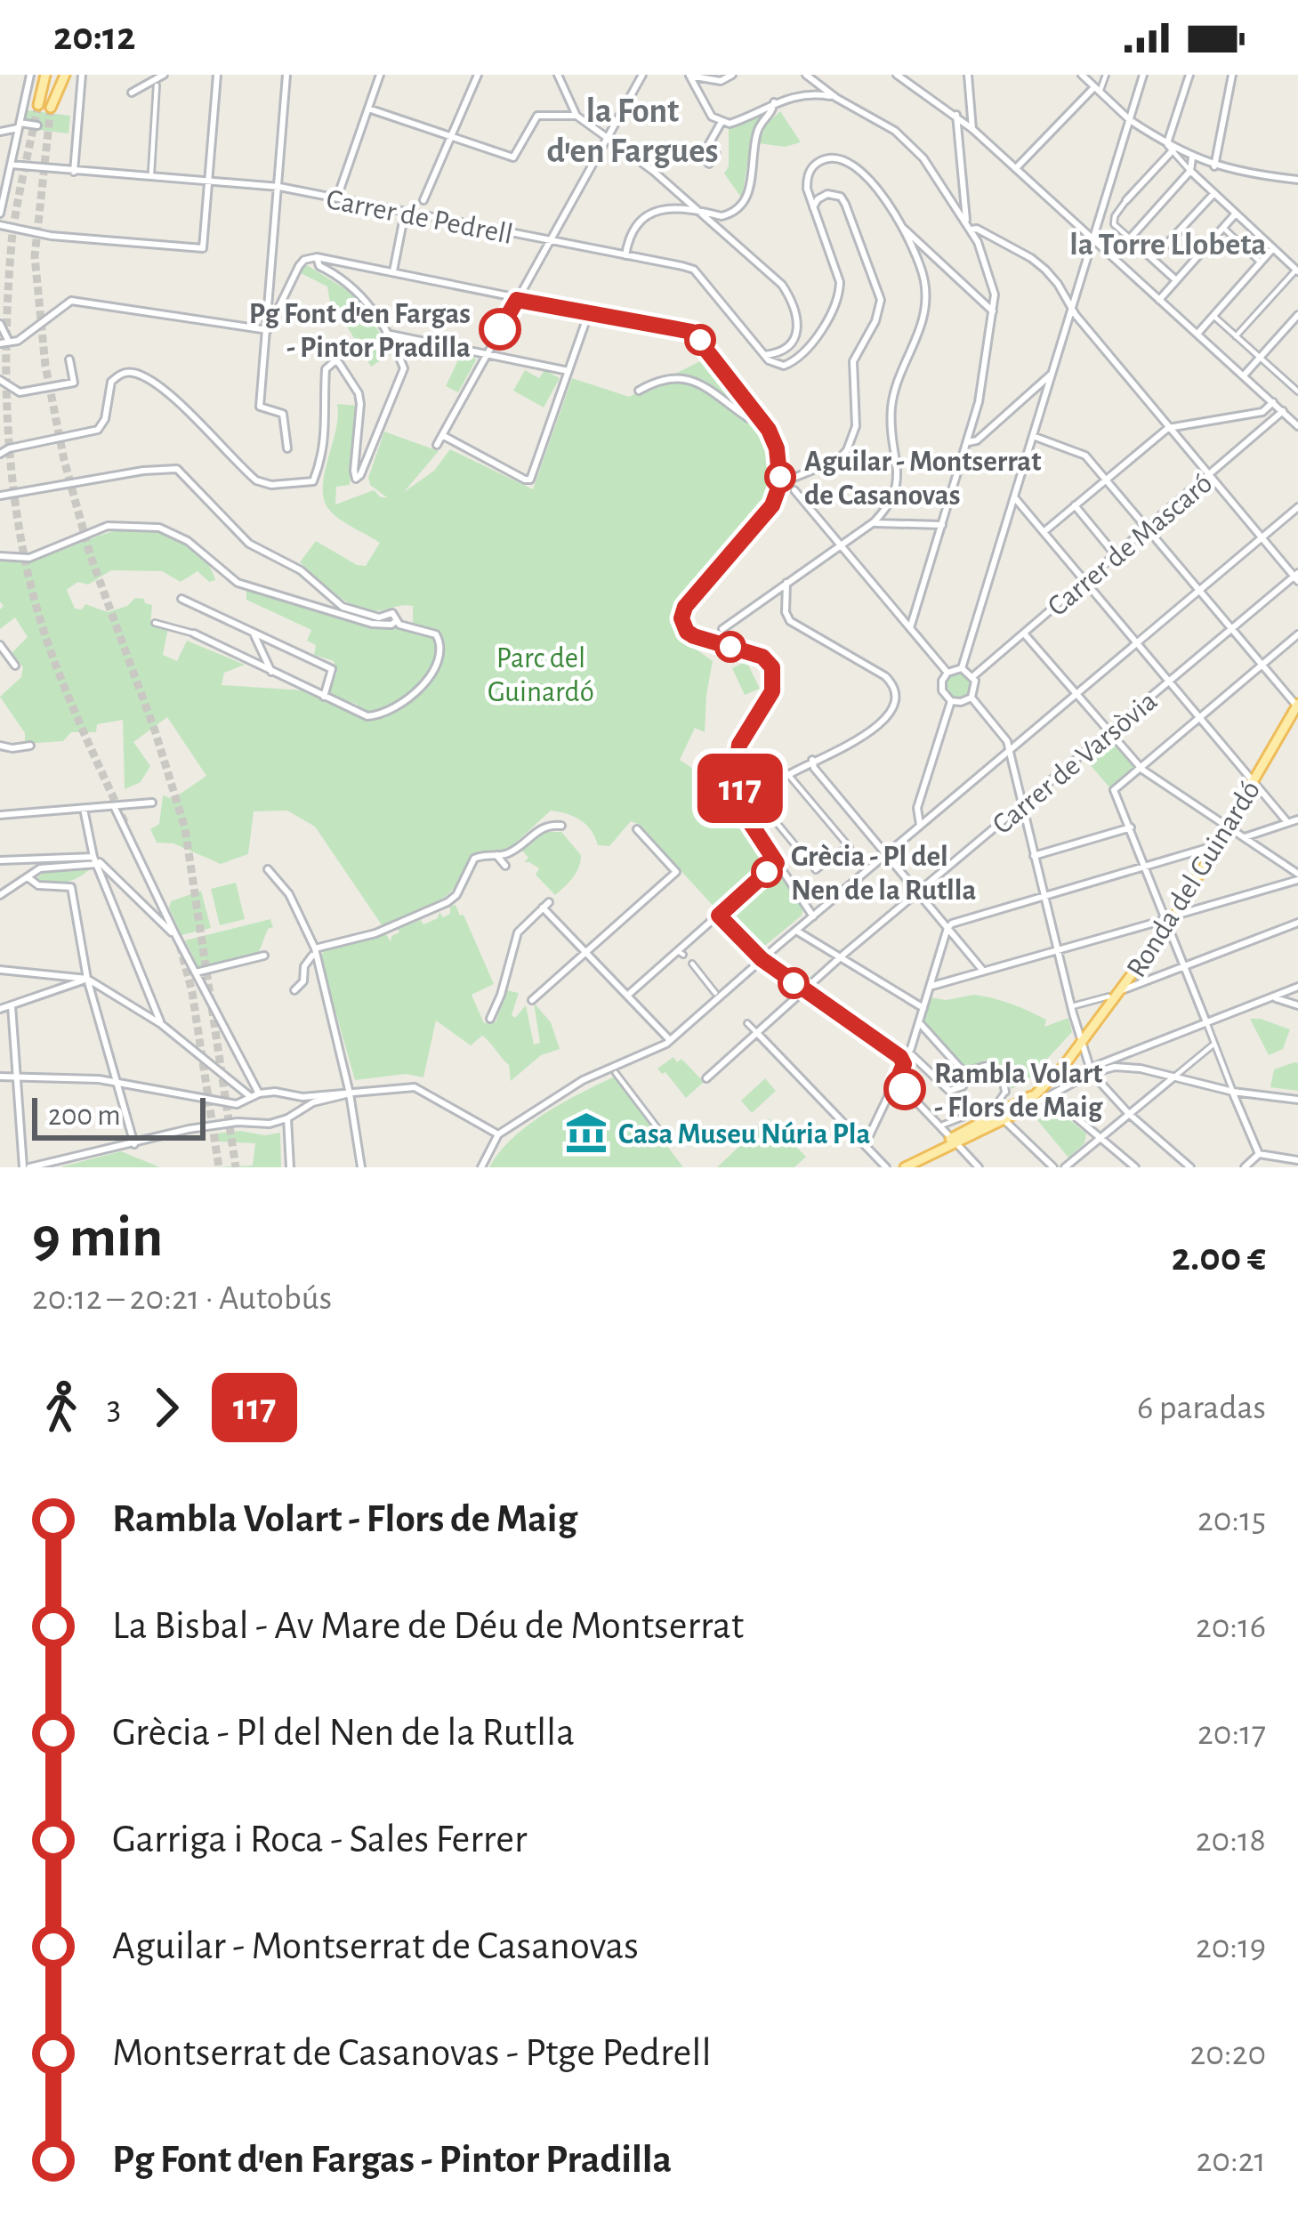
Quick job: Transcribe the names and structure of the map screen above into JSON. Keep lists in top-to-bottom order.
{
  "streets": {
    "main road": ["Ronda del Guinardó"],
    "street": ["Carrer de Pedrell", "Carrer de Mascaró", "Carrer de Varsòvia"]
  },
  "districts": ["la Font d'en Fargues", "la Torre Llobeta"],
  "parks": ["Parc del Guinardó"],
  "places": {
    "other": [
      "Pg Font d'en Fargas - Pintor Pradilla",
      "Aguilar - Montserrat de Casanovas",
      "Grècia - Pl del Nen de la Rutlla",
      "Rambla Volart - Flors de Maig"
    ],
    "museum": ["Casa Museu Núria Pla"]
  },
  "lines": ["bus line 117"],
  "scale_bar": "200 m",
  "page": {
    "status": "20:12",
    "on_map": "117",
    "scale": "200 m",
    "heading": ["9 min", "20:12 – 20:21 · Autobús", "2.00 €"],
    "legs": ["3", "117", "6 paradas"],
    "list": [
      {
        "name": "Rambla Volart - Flors de Maig",
        "value": "20:15"
      },
      {
        "name": "La Bisbal - Av Mare de Déu de Montserrat",
        "value": "20:16"
      },
      {
        "name": "Grècia - Pl del Nen de la Rutlla",
        "value": "20:17"
      },
      {
        "name": "Garriga i Roca - Sales Ferrer",
        "value": "20:18"
      },
      {
        "name": "Aguilar - Montserrat de Casanovas",
        "value": "20:19"
      },
      {
        "name": "Montserrat de Casanovas - Ptge Pedrell",
        "value": "20:20"
      },
      {
        "name": "Pg Font d'en Fargas - Pintor Pradilla",
        "value": "20:21"
      }
    ]
  }
}
